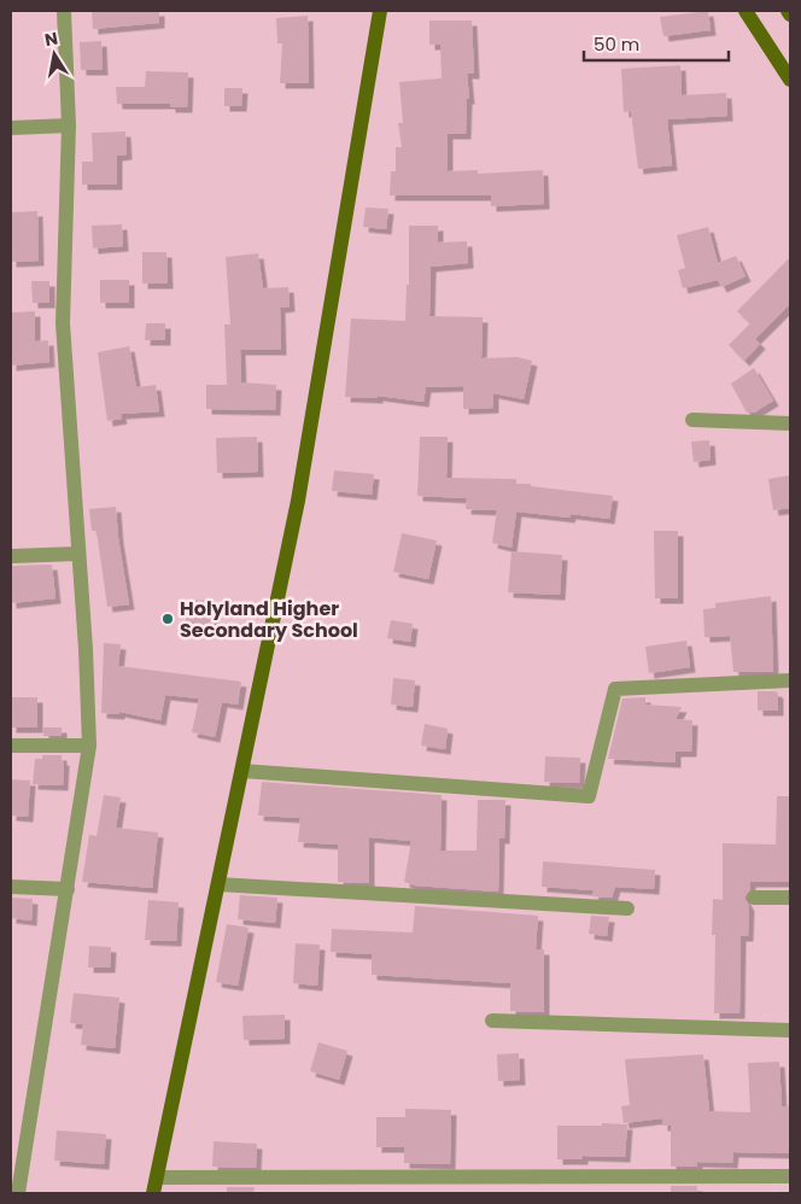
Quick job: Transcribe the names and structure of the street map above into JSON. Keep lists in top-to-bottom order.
{
  "places": ["Holyland Higher Secondary School"],
  "scale_bar": "50 m",
  "north": "top"
}
